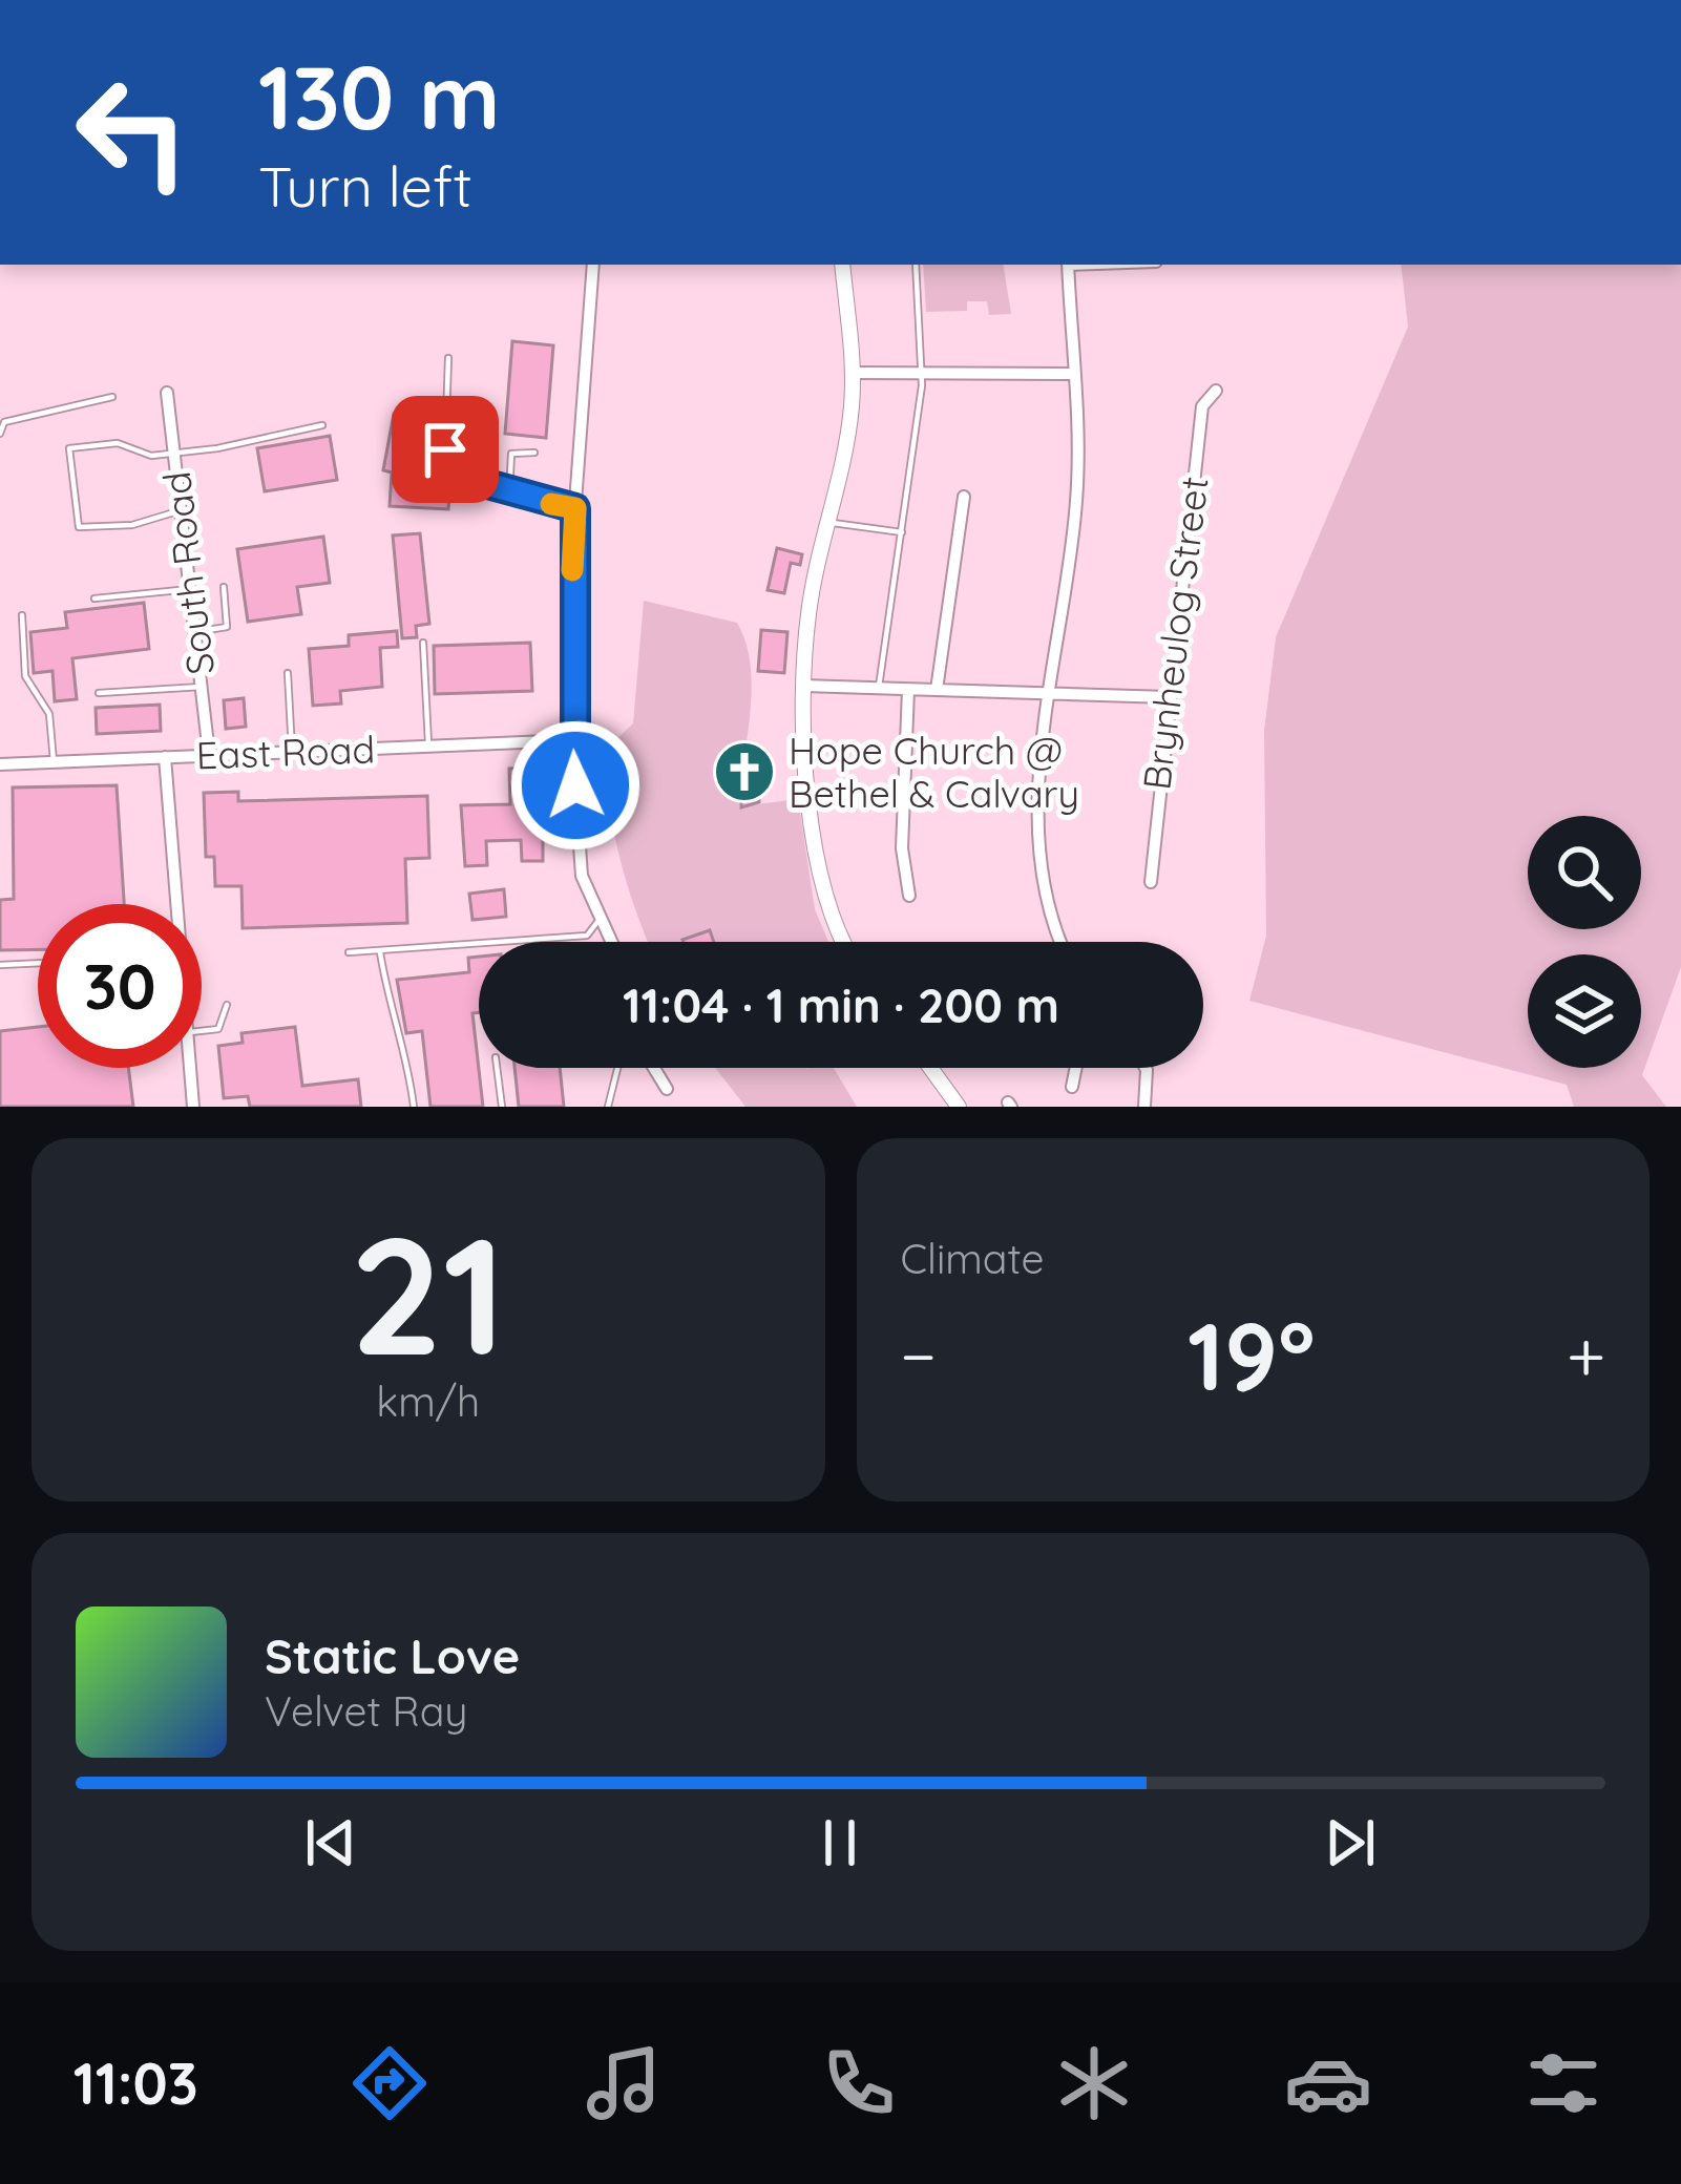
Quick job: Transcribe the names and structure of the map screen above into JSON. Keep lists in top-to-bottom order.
{
  "streets": {
    "street": ["South Road", "Brynheulog Street", "East Road"]
  },
  "crossings": [
    ["South Road", "East Road"]
  ],
  "places": {
    "church": ["Hope Church @ Bethel & Calvary"]
  },
  "page": {
    "turn": ["130 m", "Turn left"],
    "limit": "30",
    "trip": "11:04 · 1 min · 200 m",
    "tile": [
      ["21", "km/h"],
      "Climate"
    ],
    "heat": ["−", "19°", "+"],
    "song": ["Static Love", "Velvet Ray"],
    "tabs": "11:03"
  }
}
